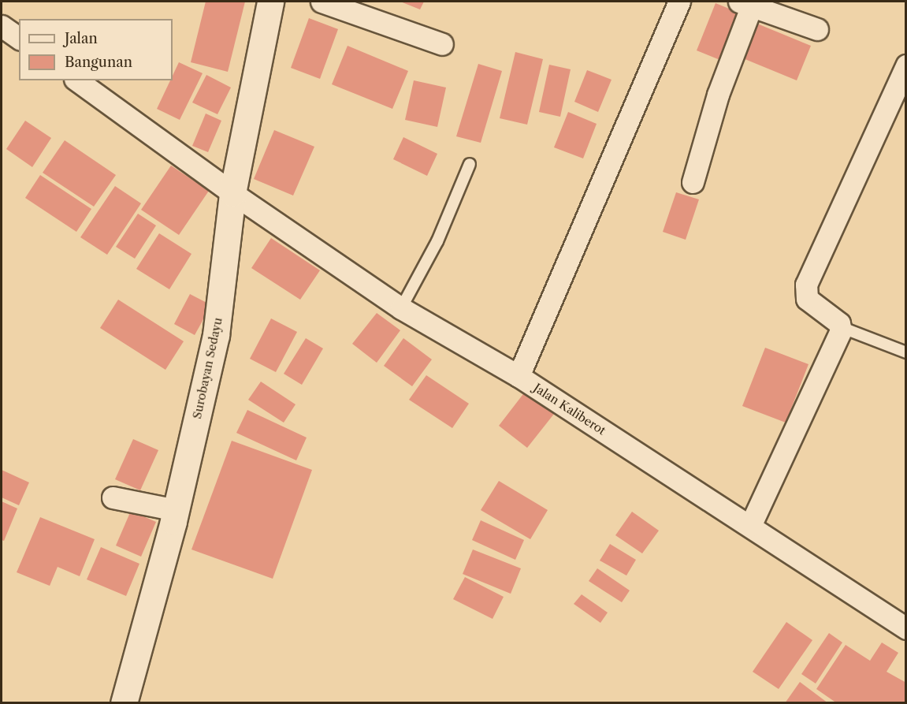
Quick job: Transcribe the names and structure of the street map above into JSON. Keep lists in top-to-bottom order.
{
  "streets": {
    "main road": ["Surobayan Sedayu"],
    "street": ["Jalan Kaliberot"]
  },
  "crossings": [
    ["Surobayan Sedayu", "Jalan Kaliberot"]
  ],
  "legend": ["Jalan", "Bangunan"]
}
